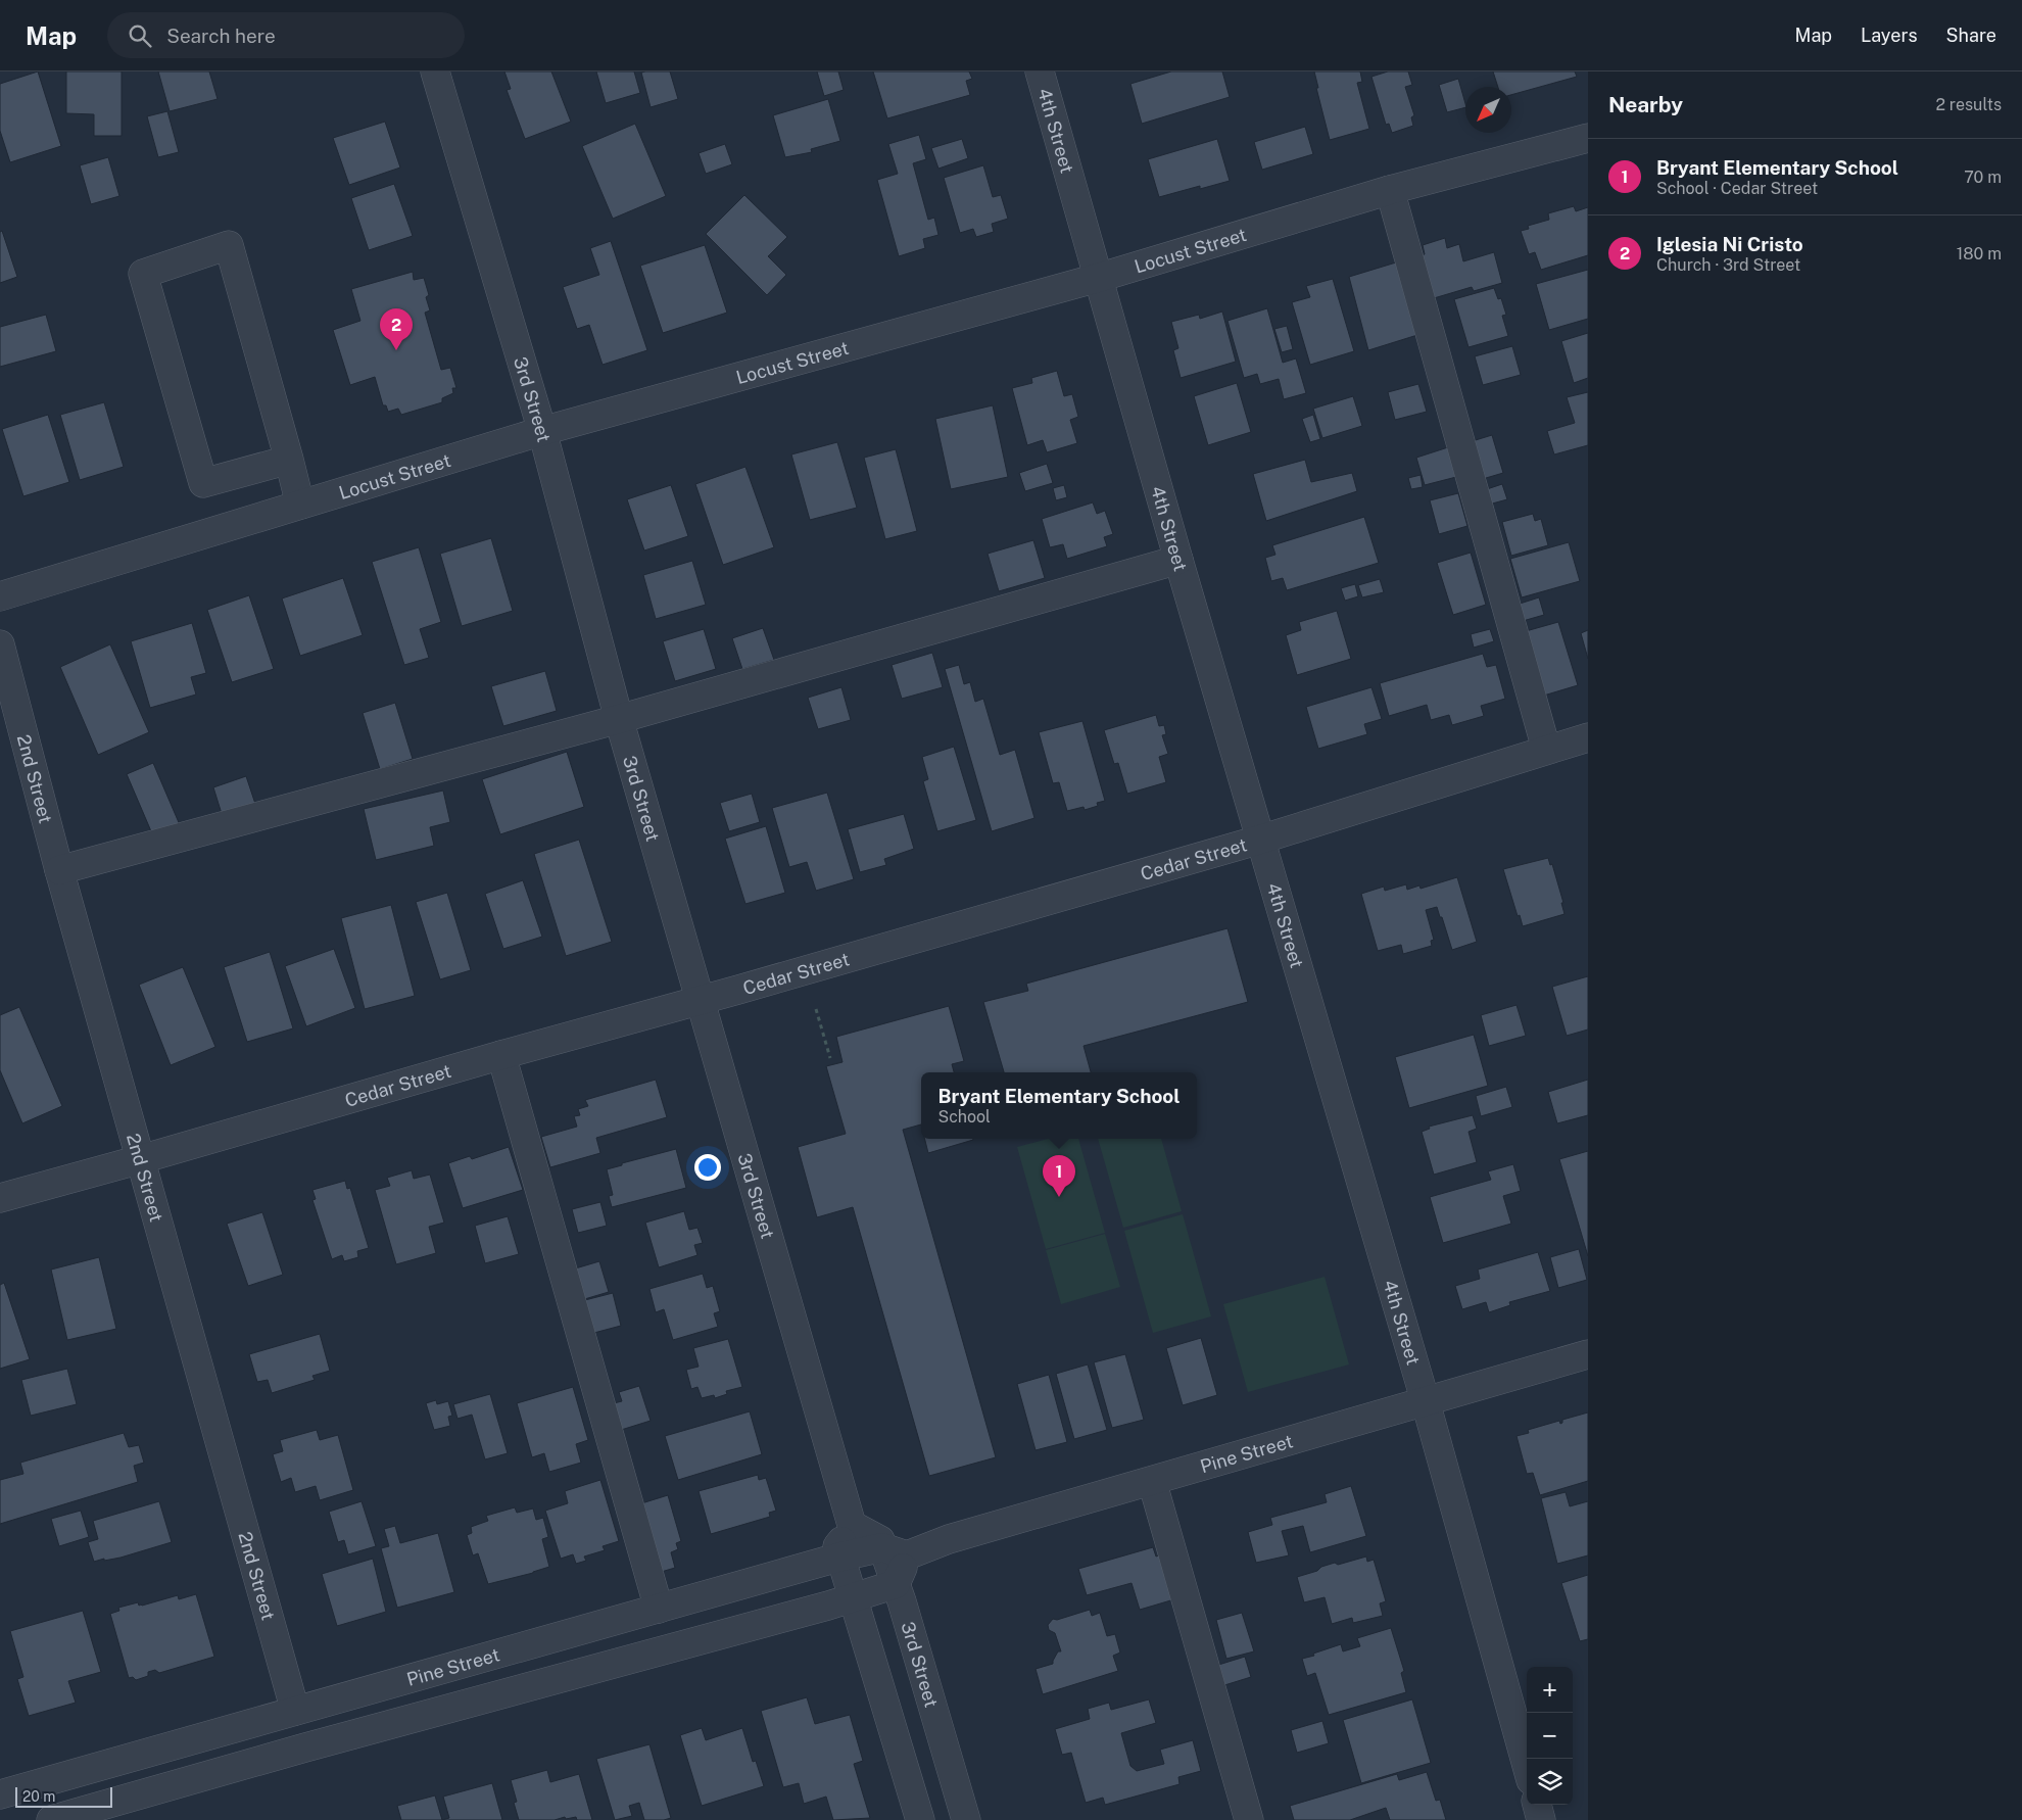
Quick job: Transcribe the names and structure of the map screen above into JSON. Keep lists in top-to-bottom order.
{
  "streets": {
    "street": [
      "4th Street",
      "Locust Street",
      "3rd Street",
      "2nd Street",
      "Cedar Street",
      "Pine Street"
    ]
  },
  "crossings": [
    ["4th Street", "Locust Street"],
    ["4th Street", "Cedar Street"],
    ["4th Street", "Pine Street"],
    ["Locust Street", "3rd Street"],
    ["3rd Street", "Cedar Street"],
    ["3rd Street", "Pine Street"],
    ["2nd Street", "Cedar Street"],
    ["2nd Street", "Pine Street"]
  ],
  "scale_bar": "20 m",
  "north": "bottom left",
  "page": {
    "header": "Map",
    "search": "Search here",
    "nav": ["Map", "Layers", "Share"],
    "heading": ["Nearby", "2 results"],
    "list": [
      {
        "mark": "1",
        "name": "Bryant Elementary School",
        "note": "School · Cedar Street",
        "value": "70 m"
      },
      {
        "mark": "2",
        "name": "Iglesia Ni Cristo",
        "note": "Church · 3rd Street",
        "value": "180 m"
      }
    ],
    "pins": ["2", "1"],
    "popup": ["Bryant Elementary School", "School"],
    "map_buttons": ["+", "−"],
    "scale": "20 m"
  }
}
